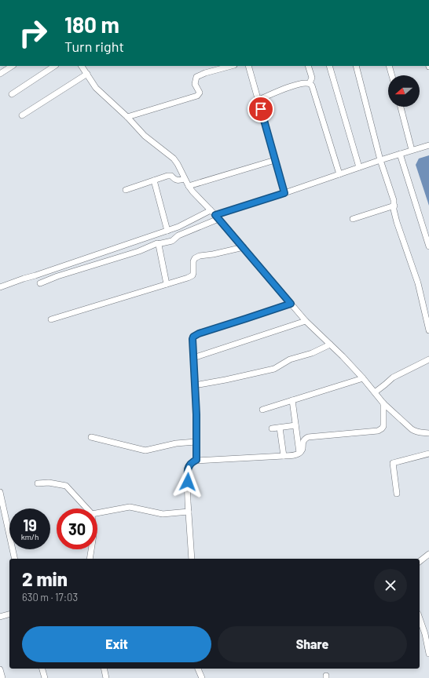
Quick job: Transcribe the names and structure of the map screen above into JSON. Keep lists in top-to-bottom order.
{
  "north": "left",
  "page": {
    "turn": ["180 m", "Turn right"],
    "speed": "19 km/h",
    "limit": "30",
    "heading": ["2 min", "630 m · 17:03"],
    "buttons": ["Exit", "Share"]
  }
}
